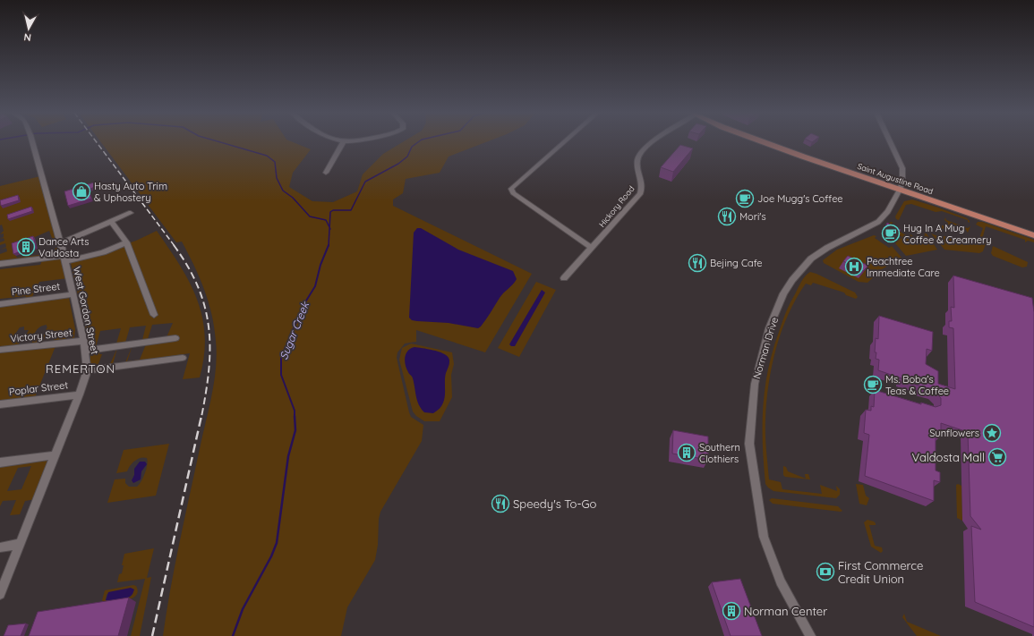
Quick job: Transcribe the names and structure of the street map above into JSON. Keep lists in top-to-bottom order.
{
  "streets": {
    "main road": ["Saint Augustine Road"],
    "street": [
      "Hickory Road",
      "Pine Street",
      "West Gordon Street",
      "Victory Street",
      "Norman Drive",
      "Poplar Street"
    ]
  },
  "crossings": [
    ["Saint Augustine Road", "Norman Drive"],
    ["Pine Street", "West Gordon Street"],
    ["West Gordon Street", "Victory Street"],
    ["West Gordon Street", "Poplar Street"]
  ],
  "districts": ["REMERTON"],
  "water": ["Sugar Creek"],
  "places": {
    "shop": ["Hasty Auto Trim & Uphostery"],
    "cafe": ["Joe Mugg's Coffee", "Hug In A Mug Coffee & Creamery", "Ms. Boba’s Teas & Coffee"],
    "restaurant": ["Mori's", "Bejing Cafe", "Speedy's To-Go"],
    "building": ["Dance Arts Valdosta", "Southern Clothiers", "Norman Center"],
    "hospital": ["Peachtree Immediate Care"],
    "place": ["Sunflowers"],
    "supermarket": ["Valdosta Mall"],
    "bank": ["First Commerce Credit Union"]
  },
  "north": "bottom"
}
